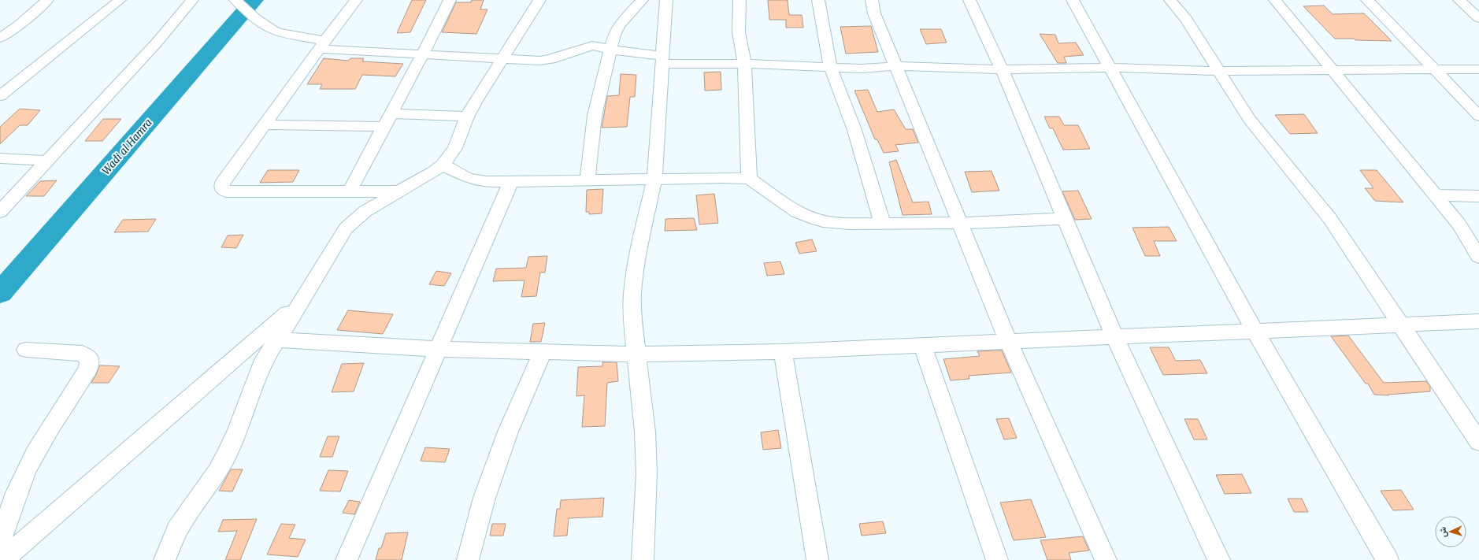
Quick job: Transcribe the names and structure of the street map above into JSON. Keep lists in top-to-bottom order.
{
  "water": ["Wadi al Hamra"],
  "north": "left"
}
